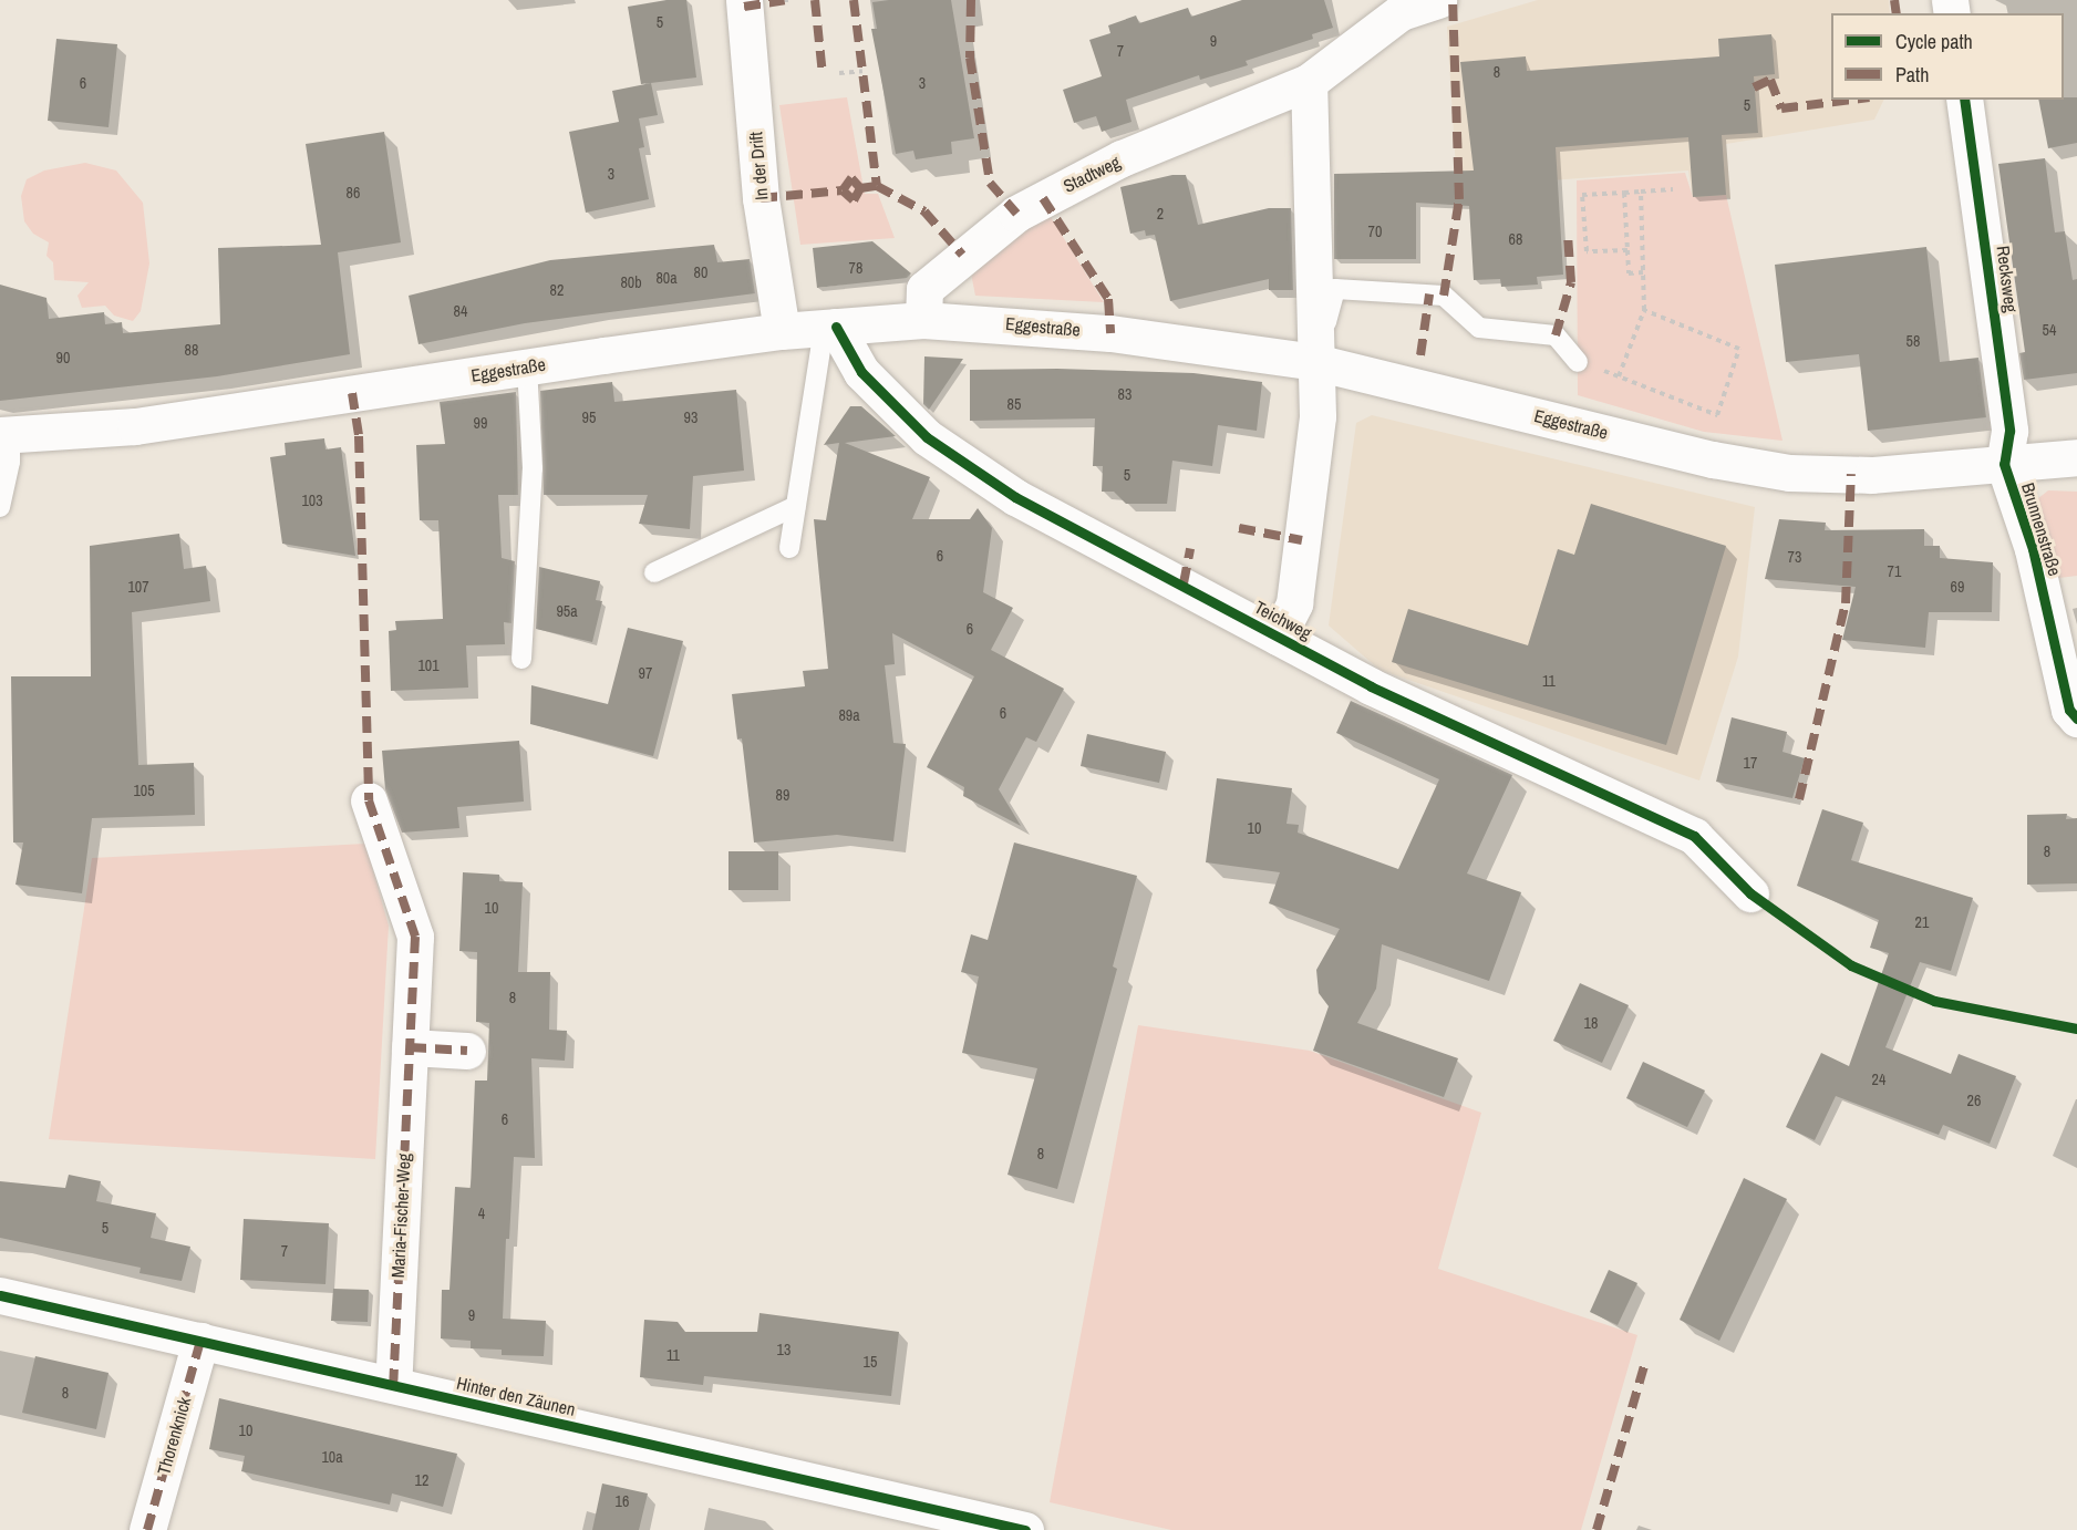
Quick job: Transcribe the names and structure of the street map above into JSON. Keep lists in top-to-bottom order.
{
  "streets": {
    "street": [
      "In der Drift",
      "Stadtweg",
      "Recksweg",
      "Eggestraße",
      "Brunnenstraße",
      "Teichweg",
      "Maria-Fischer-Weg",
      "Hinter den Zäunen",
      "Thorenknick"
    ]
  },
  "crossings": [
    ["In der Drift", "Eggestraße"],
    ["Stadtweg", "Eggestraße"],
    ["Recksweg", "Eggestraße"],
    ["Recksweg", "Brunnenstraße"],
    ["Eggestraße", "Brunnenstraße"],
    ["Eggestraße", "Teichweg"],
    ["Maria-Fischer-Weg", "Hinter den Zäunen"],
    ["Hinter den Zäunen", "Thorenknick"]
  ],
  "house_numbers": [
    "5",
    "9",
    "7",
    "8",
    "6",
    "3",
    "5",
    "3",
    "86",
    "2",
    "70",
    "68",
    "78",
    "80",
    "80a",
    "80b",
    "82",
    "84",
    "54",
    "58",
    "88",
    "90",
    "83",
    "85",
    "95",
    "93",
    "99",
    "5",
    "103",
    "6",
    "73",
    "71",
    "107",
    "69",
    "95a",
    "6",
    "101",
    "97",
    "11",
    "6",
    "89a",
    "17",
    "105",
    "89",
    "10",
    "8",
    "10",
    "21",
    "8",
    "18",
    "24",
    "26",
    "6",
    "8",
    "4",
    "5",
    "7",
    "9",
    "13",
    "11",
    "15",
    "8",
    "10",
    "10a",
    "12",
    "16"
  ],
  "legend": ["Cycle path", "Path"]
}
